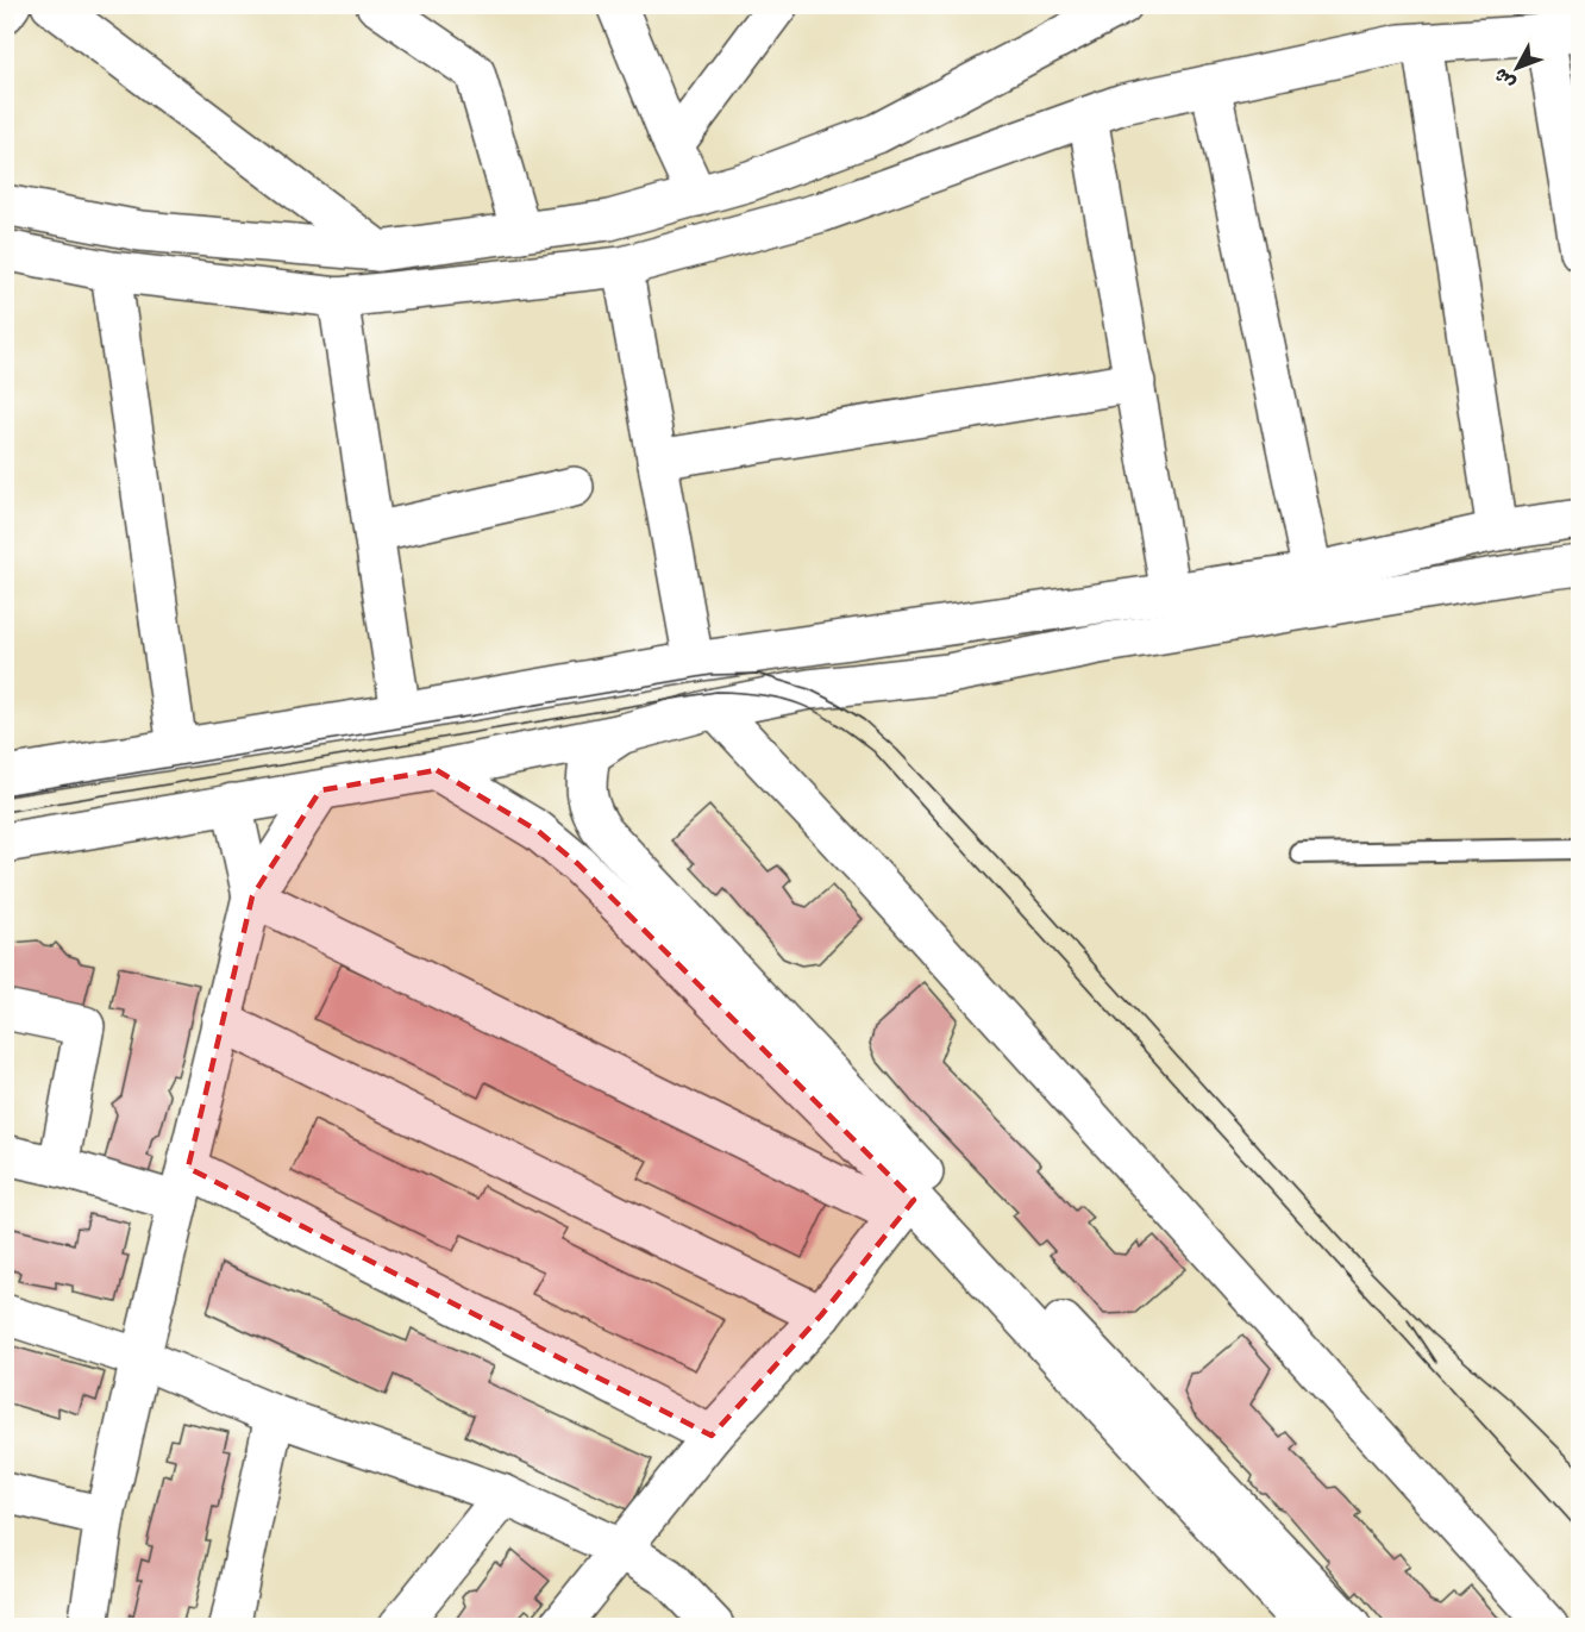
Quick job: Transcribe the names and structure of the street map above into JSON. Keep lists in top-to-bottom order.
{
  "north": "bottom left"
}
